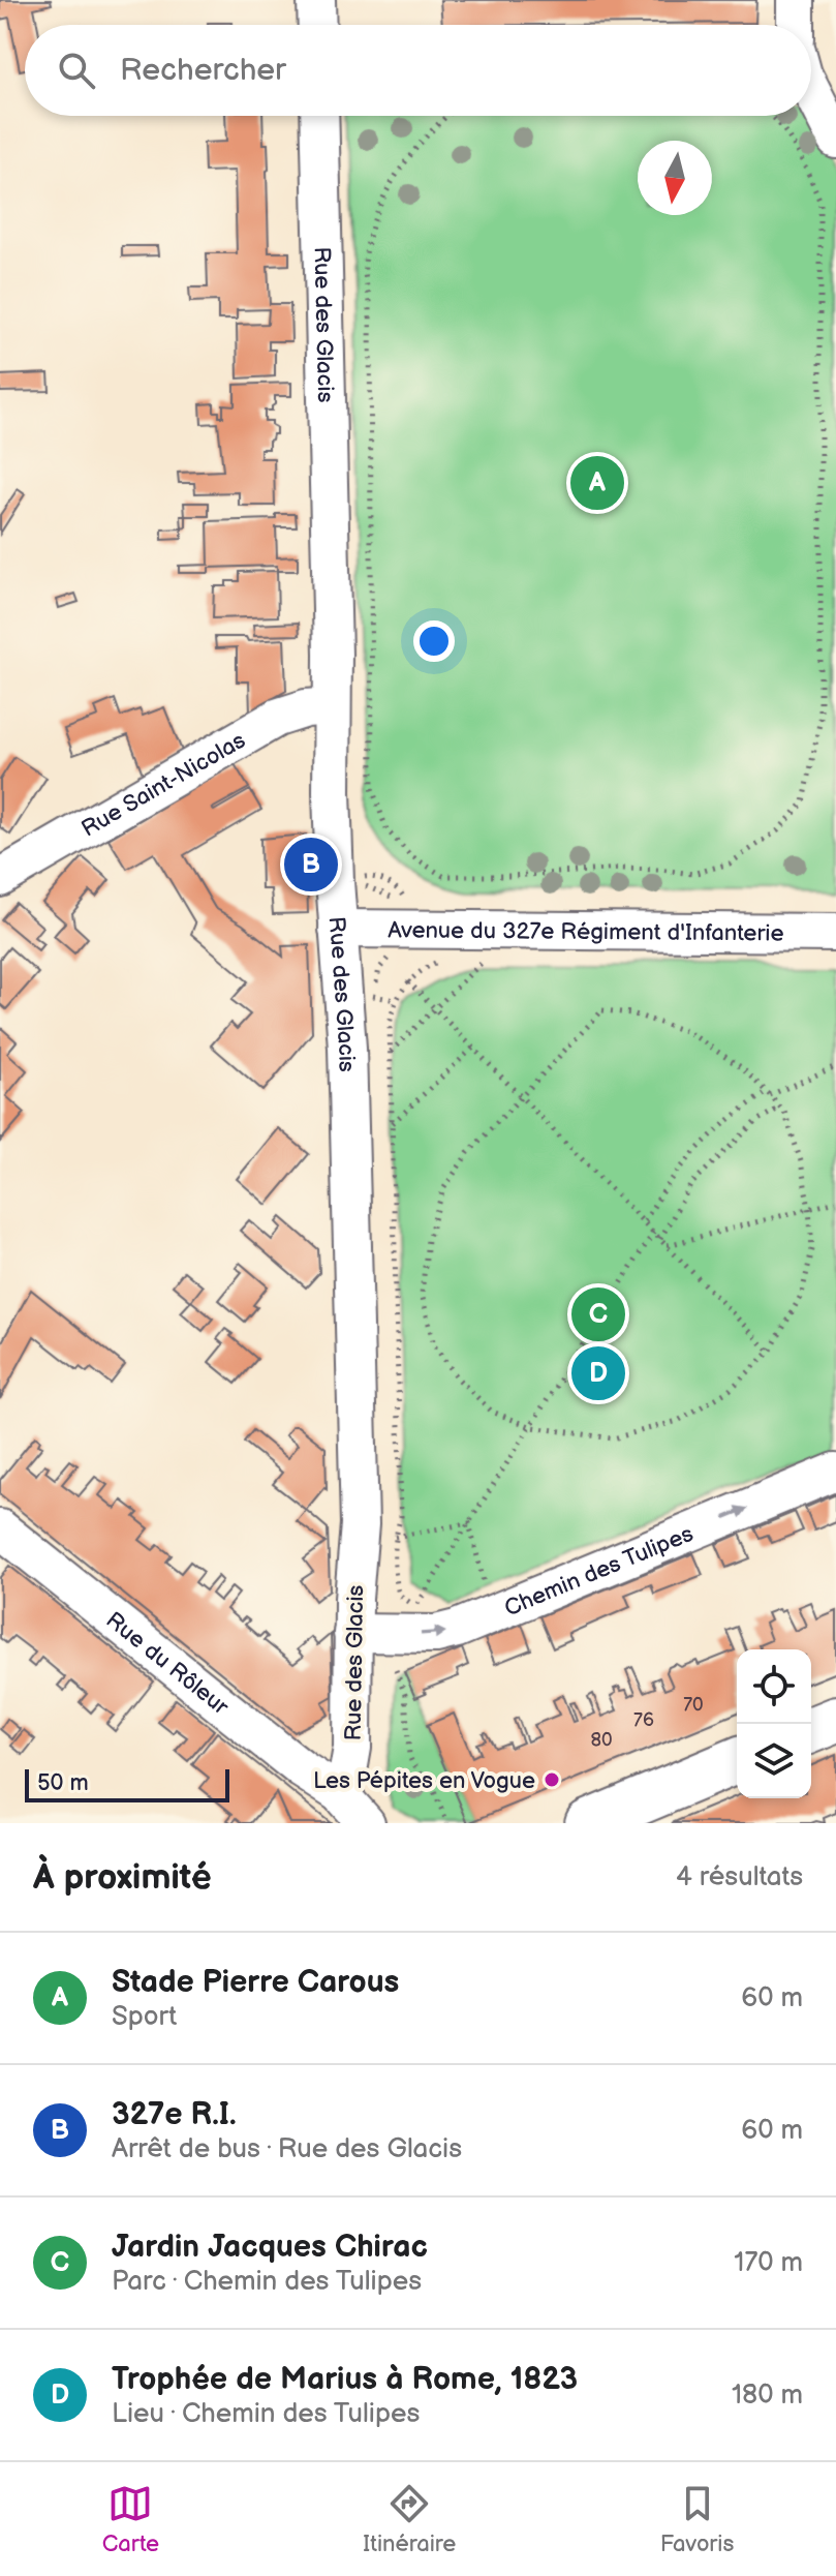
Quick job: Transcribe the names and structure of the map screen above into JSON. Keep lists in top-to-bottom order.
{
  "streets": {
    "street": [
      "Rue des Glacis",
      "Rue Saint-Nicolas",
      "Avenue du 327e Régiment d'Infanterie",
      "Chemin des Tulipes",
      "Rue du Rôleur"
    ]
  },
  "crossings": [
    ["Rue des Glacis", "Rue Saint-Nicolas"],
    ["Rue des Glacis", "Avenue du 327e Régiment d'Infanterie"],
    ["Rue des Glacis", "Chemin des Tulipes"],
    ["Rue des Glacis", "Rue du Rôleur"]
  ],
  "one_way": ["Chemin des Tulipes"],
  "places": ["Les Pépites en Vogue"],
  "house_numbers": ["70", "76", "80"],
  "scale_bar": "50 m",
  "north": "bottom",
  "page": {
    "search": "Rechercher",
    "pins": [
      "A",
      "B",
      "C",
      "D"
    ],
    "scale": "50 m",
    "heading": ["À proximité", "4 résultats"],
    "list": [
      {
        "mark": "A",
        "name": "Stade Pierre Carous",
        "note": "Sport",
        "value": "60 m"
      },
      {
        "mark": "B",
        "name": "327e R.I.",
        "note": "Arrêt de bus · Rue des Glacis",
        "value": "60 m"
      },
      {
        "mark": "C",
        "name": "Jardin Jacques Chirac",
        "note": "Parc · Chemin des Tulipes",
        "value": "170 m"
      },
      {
        "mark": "D",
        "name": "Trophée de Marius à Rome, 1823",
        "note": "Lieu · Chemin des Tulipes",
        "value": "180 m"
      }
    ],
    "nav": ["Carte", "Itinéraire", "Favoris"]
  }
}
